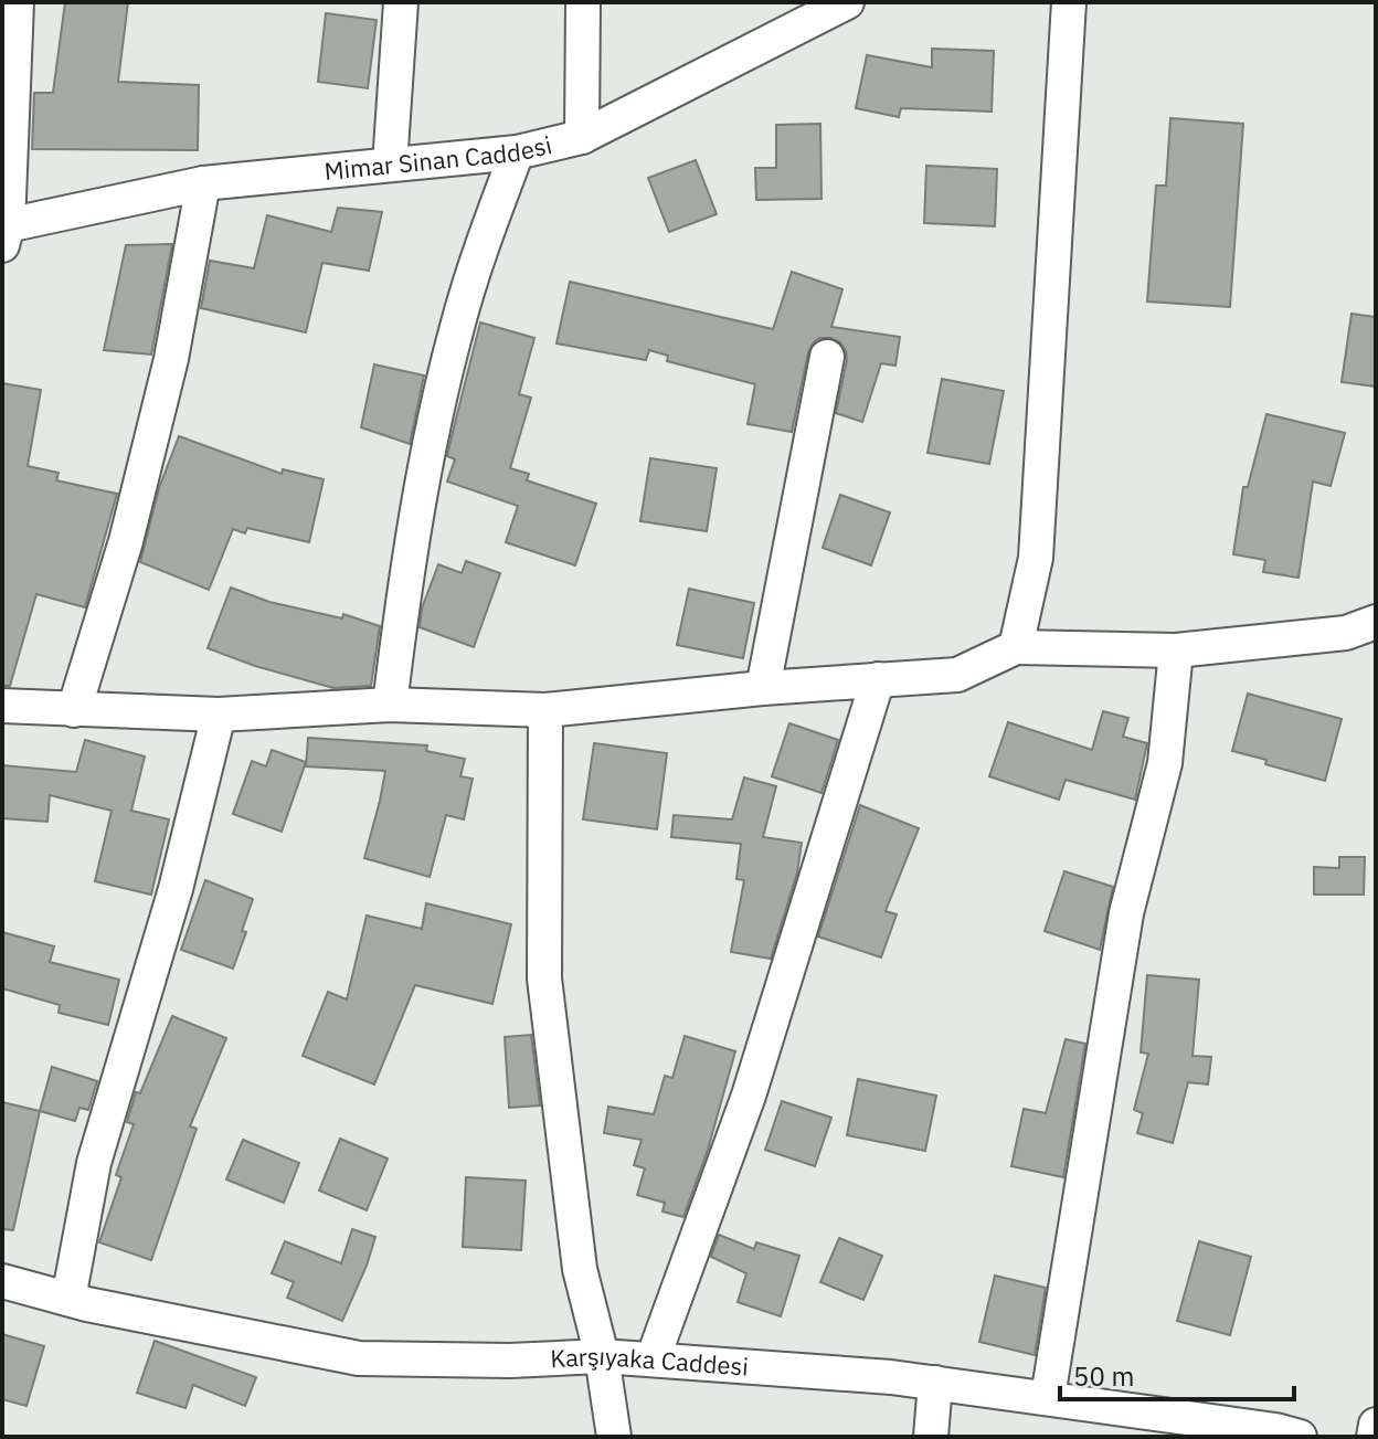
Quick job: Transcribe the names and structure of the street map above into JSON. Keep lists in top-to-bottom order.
{
  "streets": {
    "street": ["Mimar Sinan Caddesi", "Karşıyaka Caddesi"]
  },
  "scale_bar": "50 m"
}
